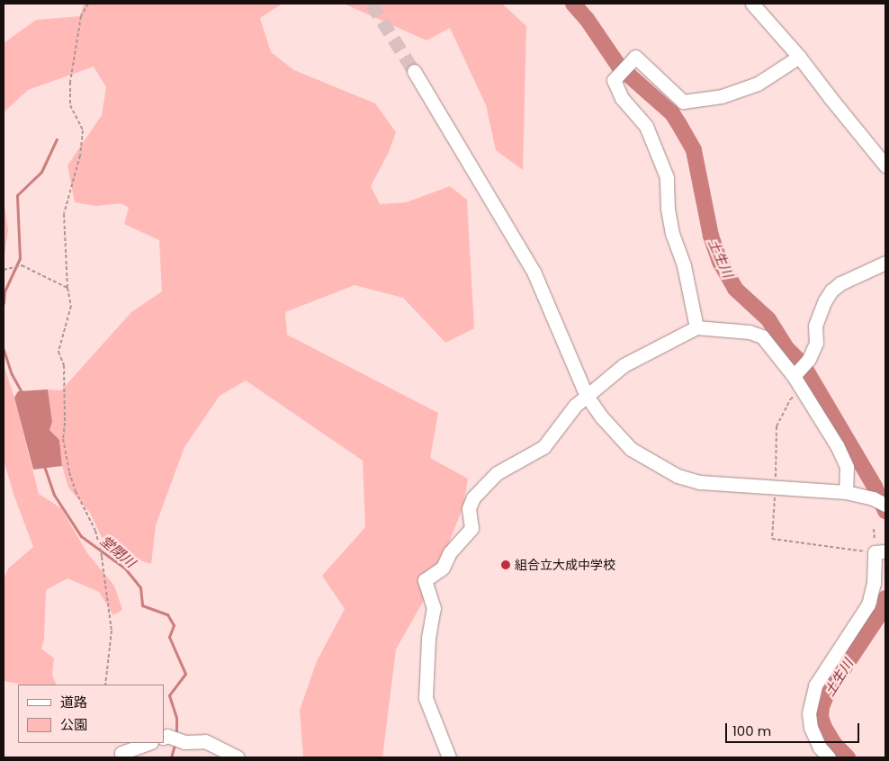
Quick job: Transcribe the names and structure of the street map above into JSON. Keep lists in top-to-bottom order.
{
  "water": ["土生川", "堂閉川"],
  "places": ["組合立大成中学校"],
  "legend": ["道路", "公園"],
  "scale_bar": "100 m"
}
